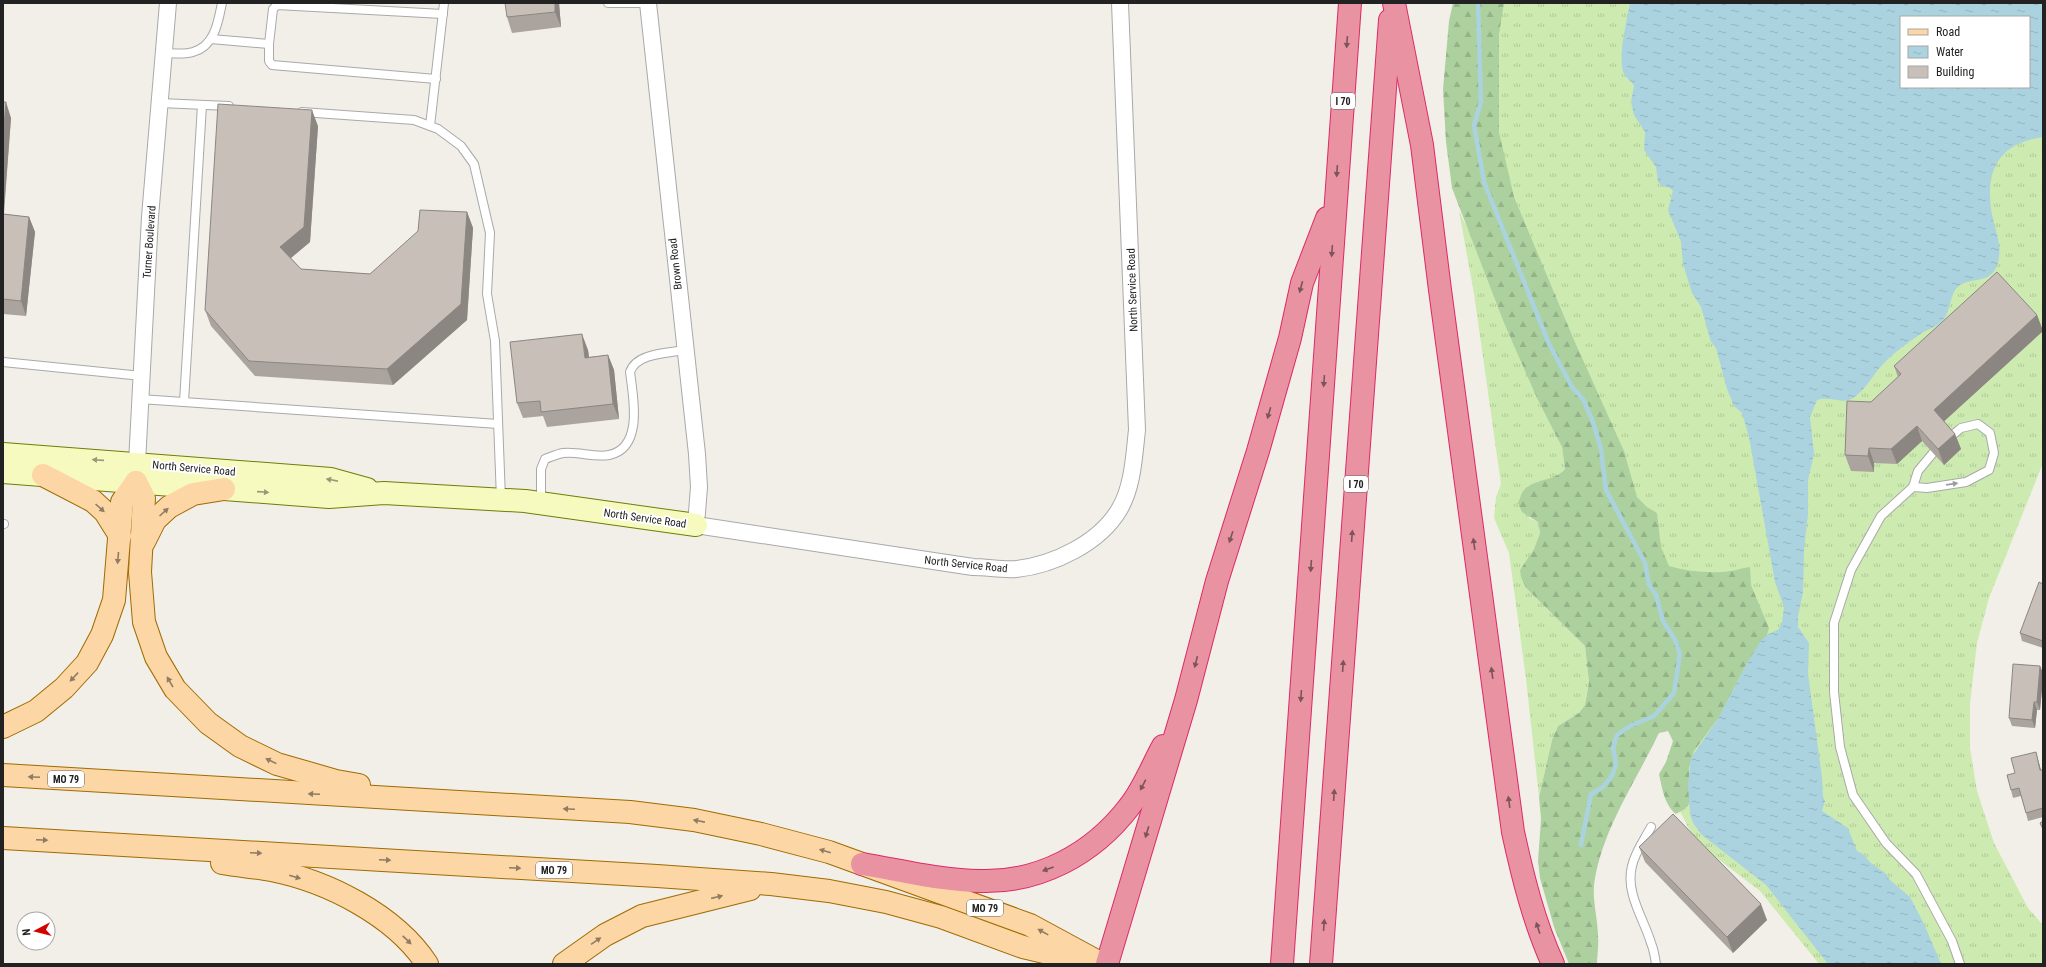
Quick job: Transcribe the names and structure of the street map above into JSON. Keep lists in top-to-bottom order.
{
  "streets": {
    "highway": ["I 70"],
    "main road": ["MO 79"],
    "street": ["Turner Boulevard", "Brown Road", "North Service Road"]
  },
  "crossings": [
    ["Turner Boulevard", "North Service Road"],
    ["Brown Road", "North Service Road"]
  ],
  "legend": ["Road", "Water", "Building"],
  "north": "left"
}
